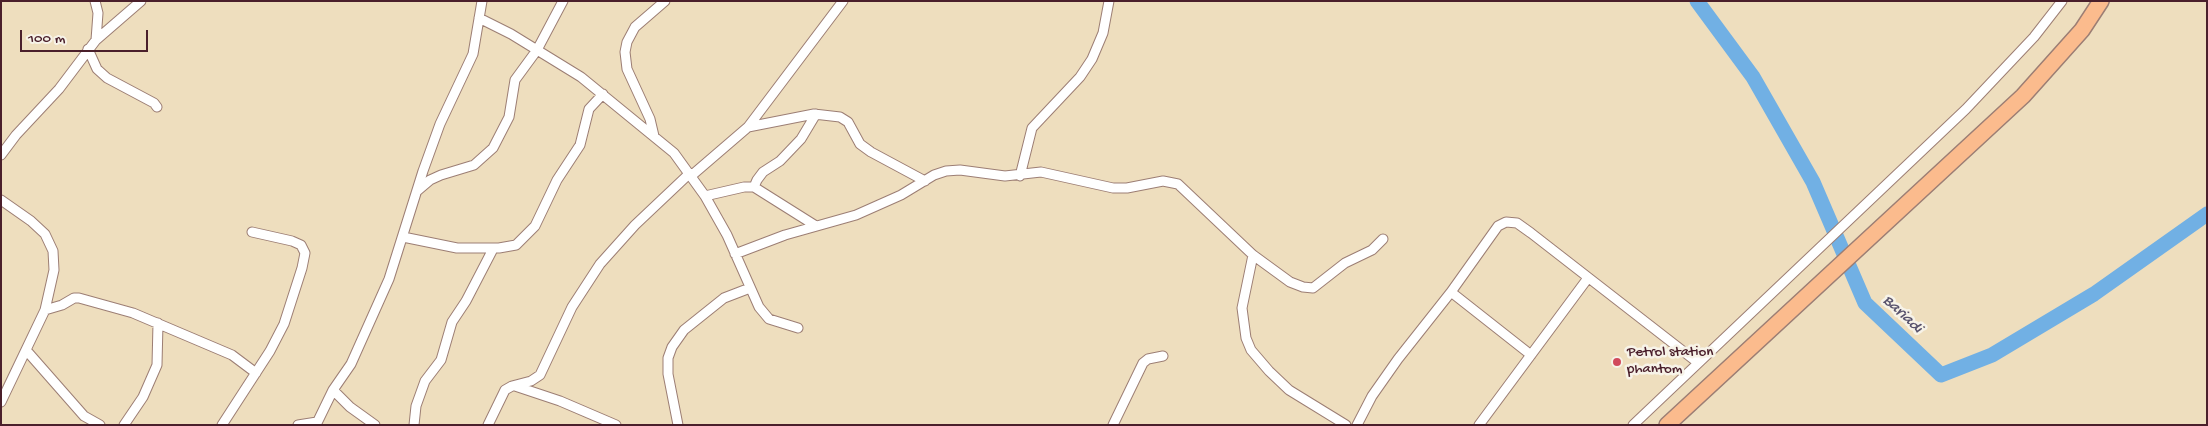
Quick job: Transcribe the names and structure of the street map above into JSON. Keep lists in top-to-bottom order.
{
  "water": ["Bariadi"],
  "places": ["Petrol station phantom"],
  "scale_bar": "100 m"
}
